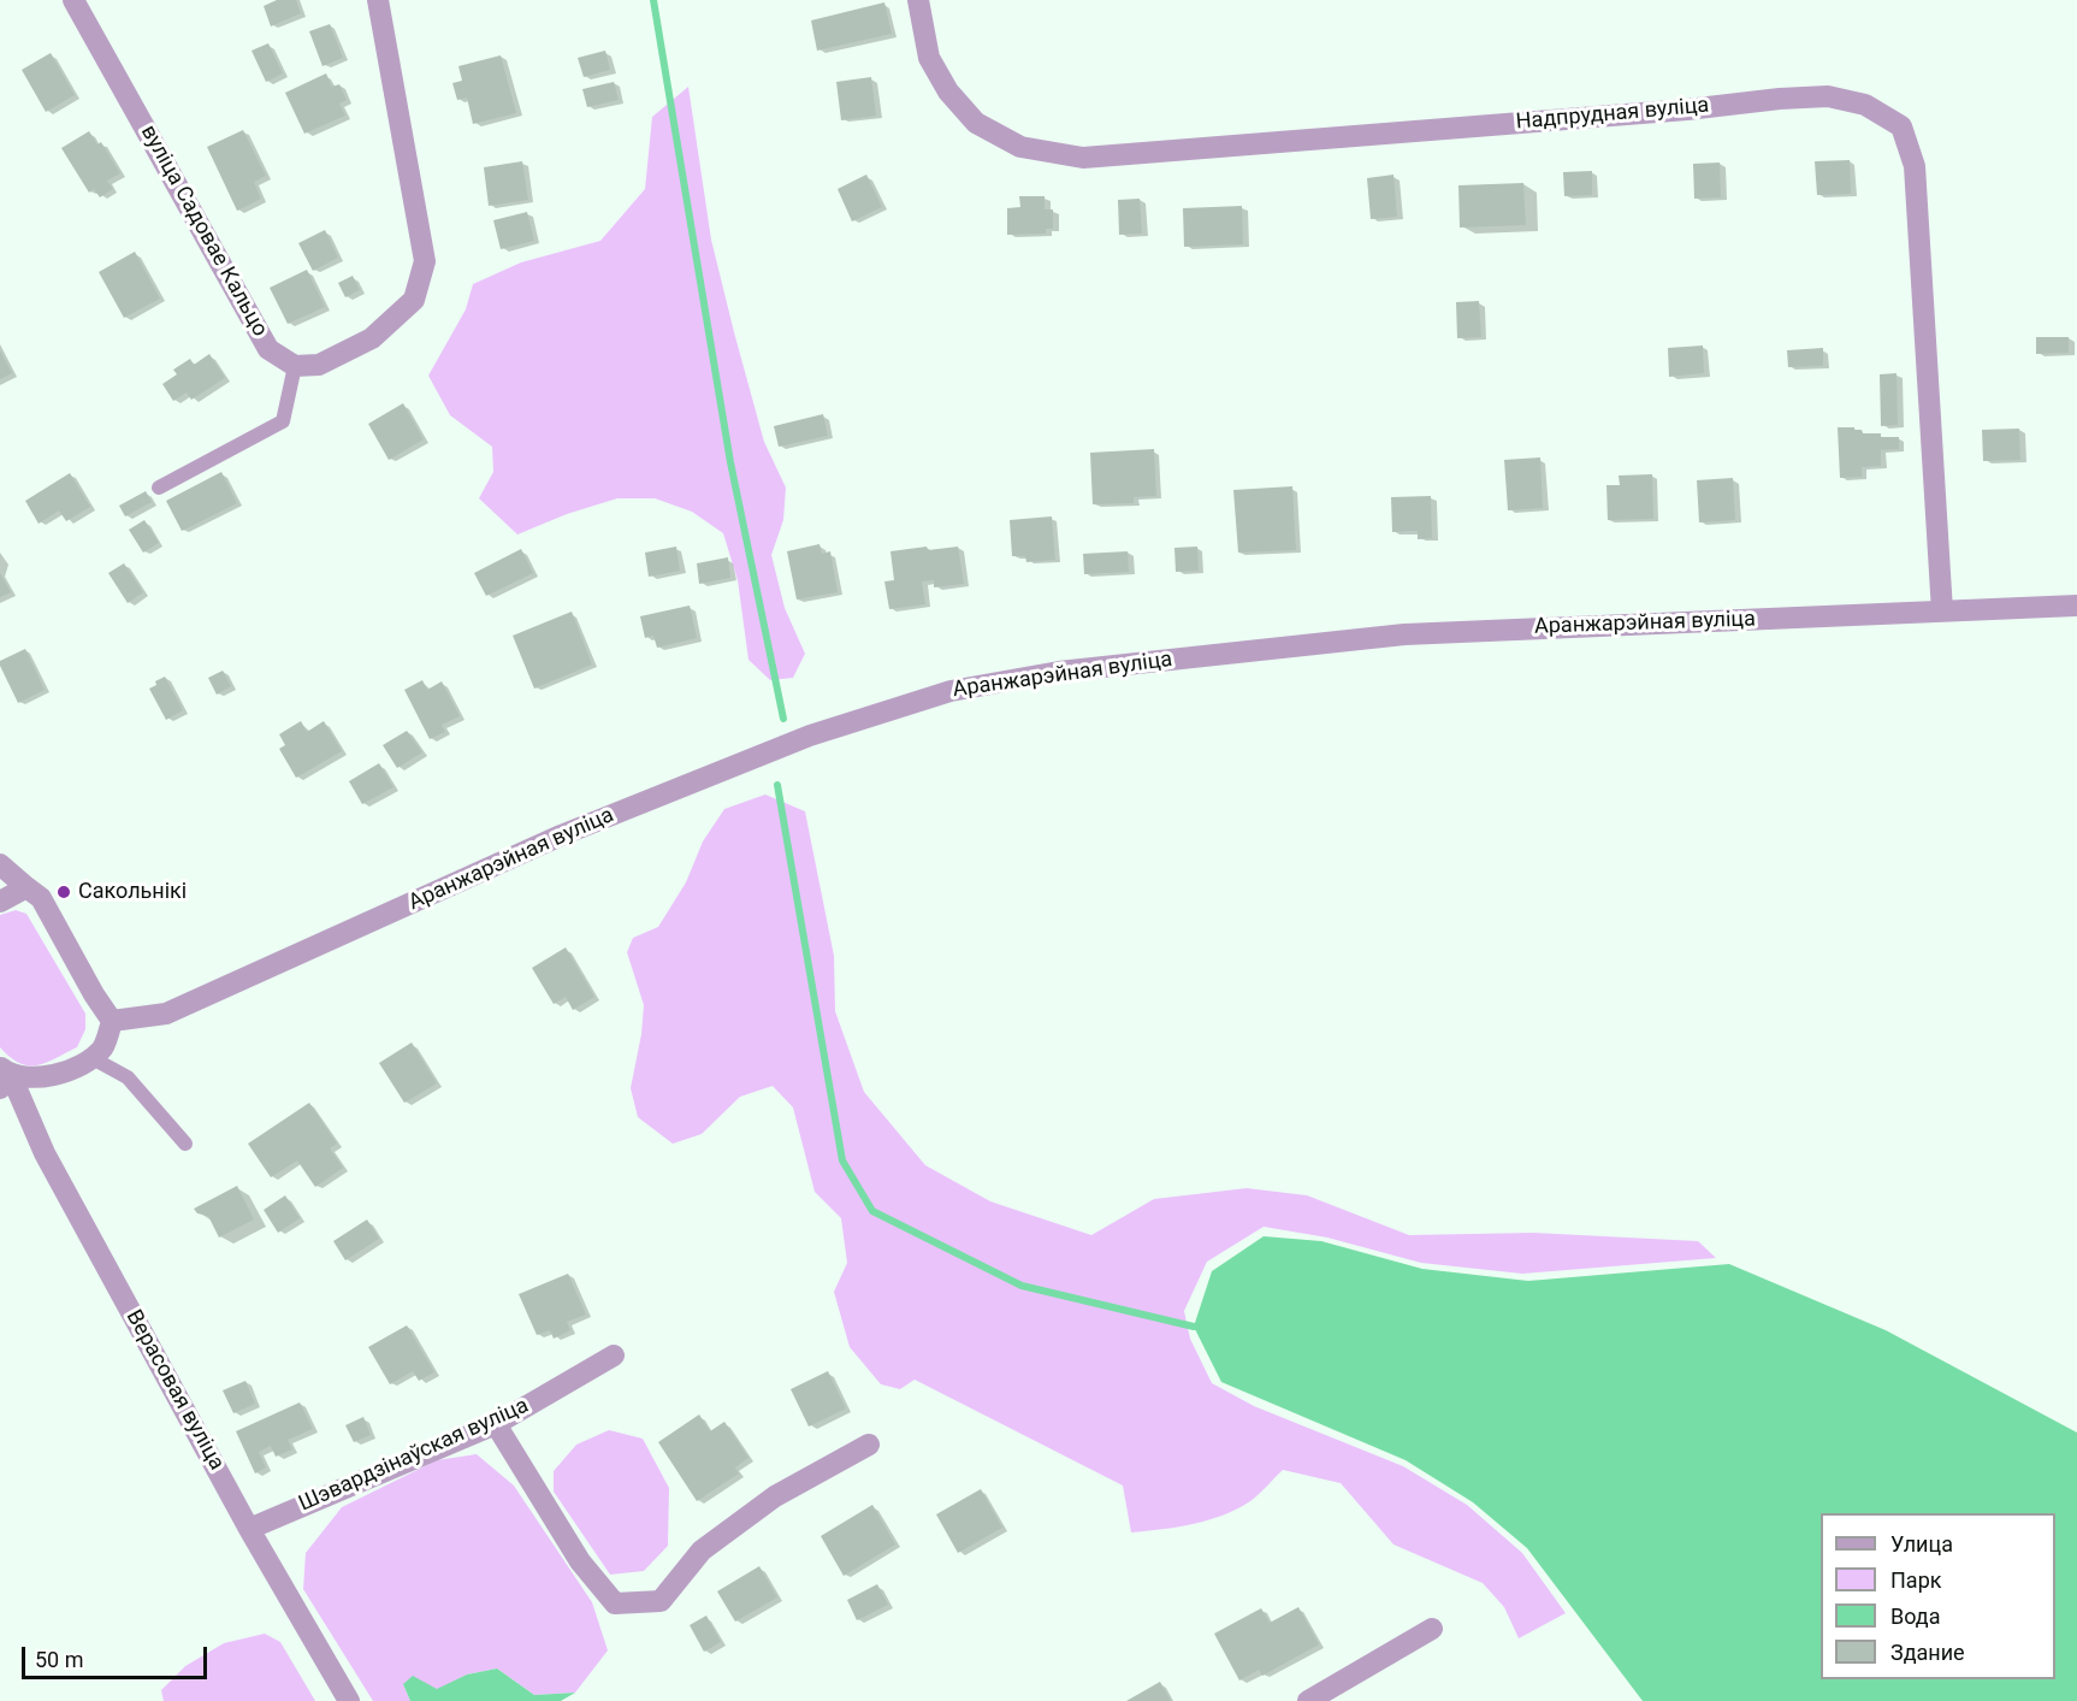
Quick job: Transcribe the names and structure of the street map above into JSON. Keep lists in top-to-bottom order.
{
  "streets": {
    "street": [
      "Надпрудная вуліца",
      "вуліца Садовае Кальцо",
      "Аранжарэйная вуліца",
      "Верасовая вуліца",
      "Шэвардзінаўская вуліца"
    ]
  },
  "crossings": [
    ["Надпрудная вуліца", "Аранжарэйная вуліца"],
    ["Аранжарэйная вуліца", "Верасовая вуліца"],
    ["Верасовая вуліца", "Шэвардзінаўская вуліца"]
  ],
  "places": ["Сакольнікі"],
  "legend": [
    "Улица",
    "Парк",
    "Вода",
    "Здание"
  ],
  "scale_bar": "50 m"
}
